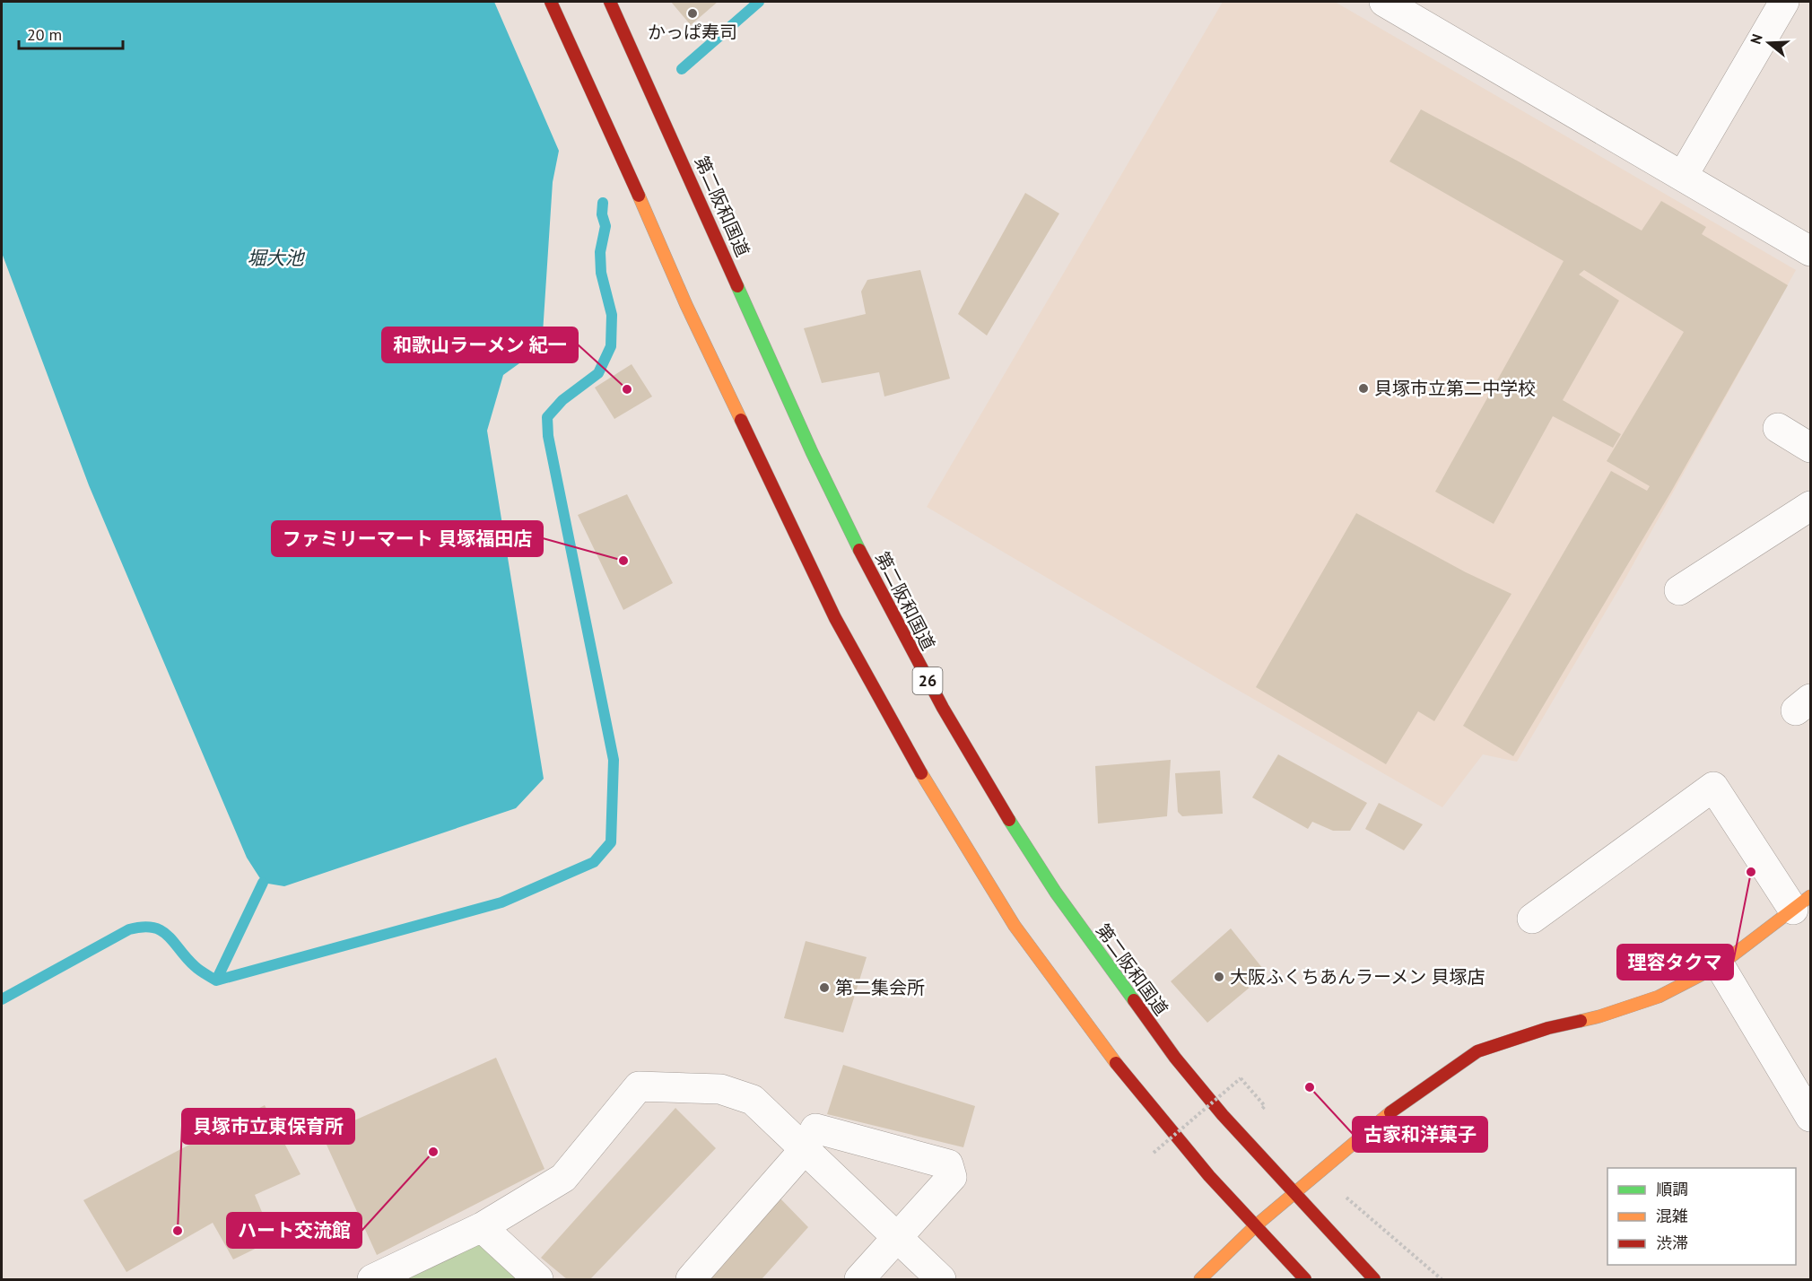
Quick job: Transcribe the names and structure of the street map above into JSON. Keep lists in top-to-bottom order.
{
  "streets": {
    "main road": ["第二阪和国道", "26"]
  },
  "water": ["堀大池"],
  "places": [
    "かっぱ寿司",
    "貝塚市立第二中学校",
    "和歌山ラーメン 紀一",
    "ファミリーマート 貝塚福田店",
    "理容タクマ",
    "大阪ふくちあんラーメン 貝塚店",
    "第二集会所",
    "古家和洋菓子",
    "ハート交流館",
    "貝塚市立東保育所"
  ],
  "legend": ["順調", "混雑", "渋滞"],
  "scale_bar": "20 m",
  "north": "left"
}
